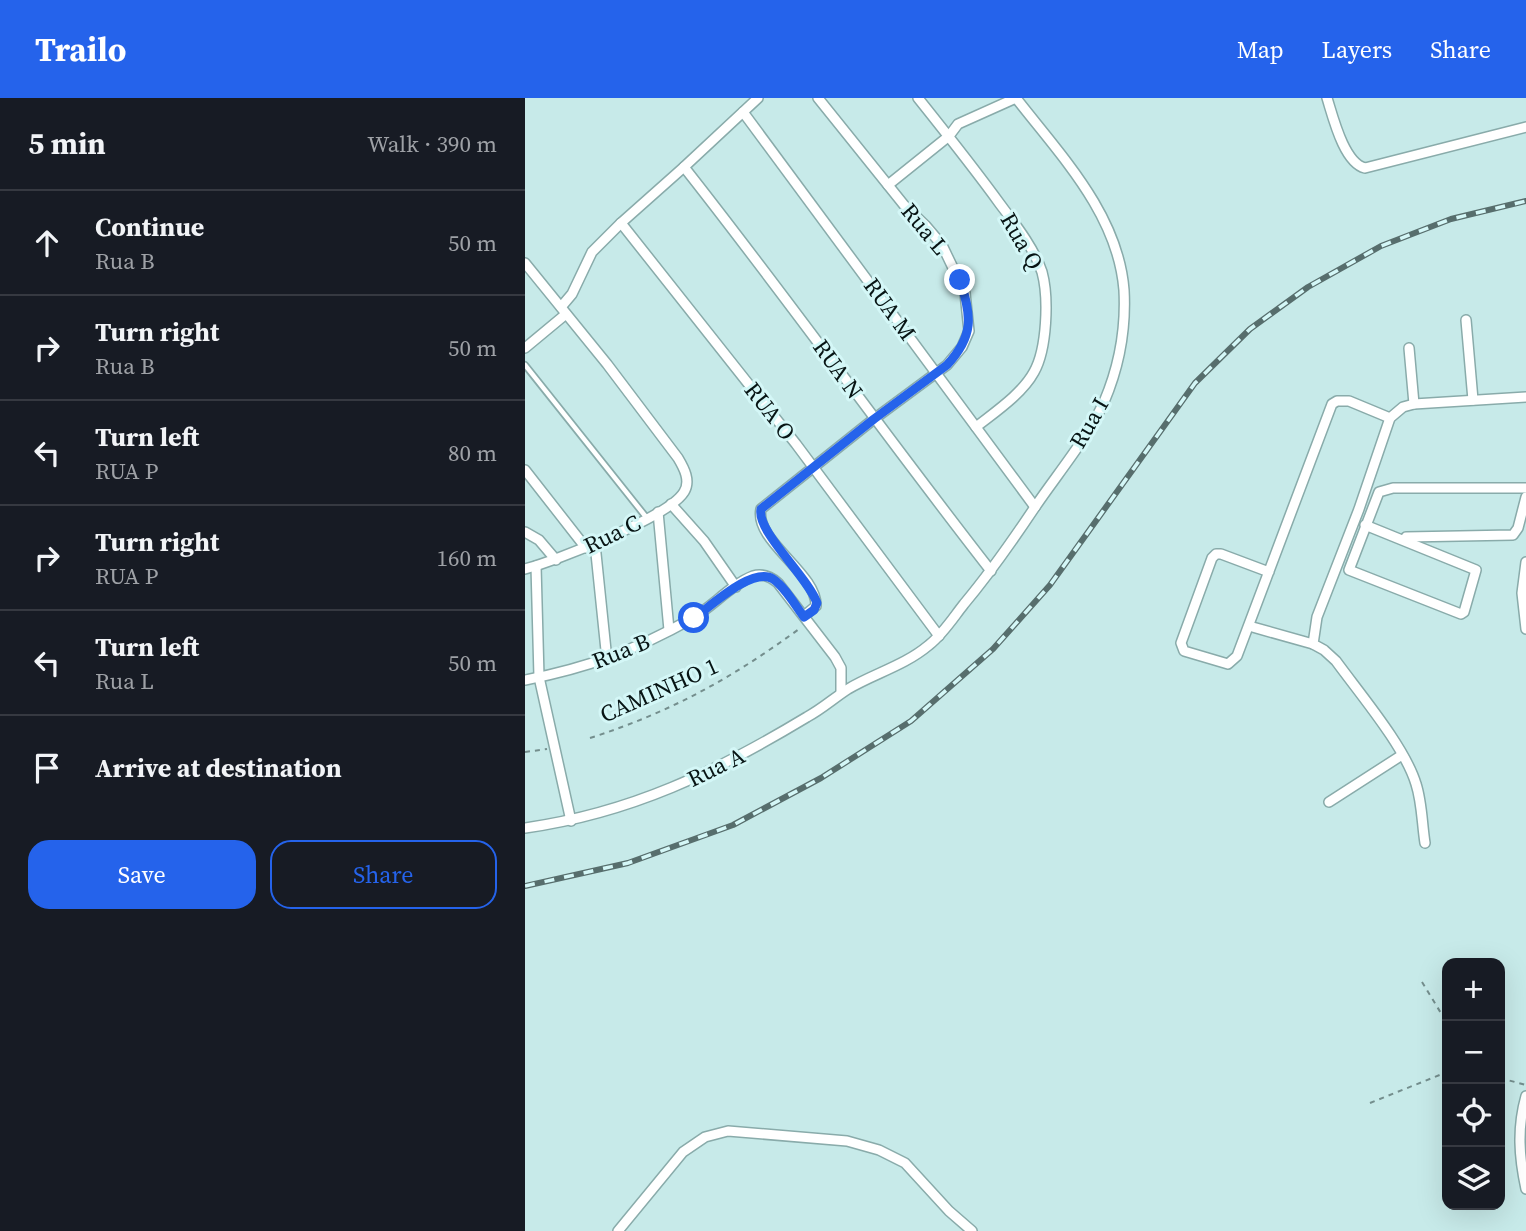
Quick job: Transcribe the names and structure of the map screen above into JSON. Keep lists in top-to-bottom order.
{
  "streets": {
    "street": [
      "Rua L",
      "Rua Q",
      "RUA M",
      "RUA N",
      "RUA O",
      "Rua I",
      "Rua C",
      "Rua B",
      "Rua A"
    ],
    "path": ["CAMINHO 1"]
  },
  "crossings": [
    ["Rua L", "RUA M"],
    ["Rua L", "RUA N"],
    ["Rua L", "RUA O"],
    ["Rua L", "Rua B"],
    ["Rua L", "CAMINHO 1"],
    ["Rua Q", "RUA M"],
    ["RUA M", "Rua I"],
    ["RUA N", "Rua I"],
    ["RUA O", "Rua I"],
    ["Rua I", "Rua B"],
    ["Rua I", "Rua A"],
    ["Rua B", "CAMINHO 1"],
    ["Rua B", "Rua A"]
  ],
  "page": {
    "header": "Trailo",
    "nav": ["Map", "Layers", "Share"],
    "heading": ["5 min", "Walk · 390 m"],
    "list": [
      ["Continue", "Rua B", "50 m"],
      ["Turn right", "Rua B", "50 m"],
      ["Turn left", "RUA P", "80 m"],
      ["Turn right", "RUA P", "160 m"],
      ["Turn left", "Rua L", "50 m"],
      "Arrive at destination"
    ],
    "buttons": ["Save", "Share"],
    "map_buttons": ["+", "−"]
  }
}
